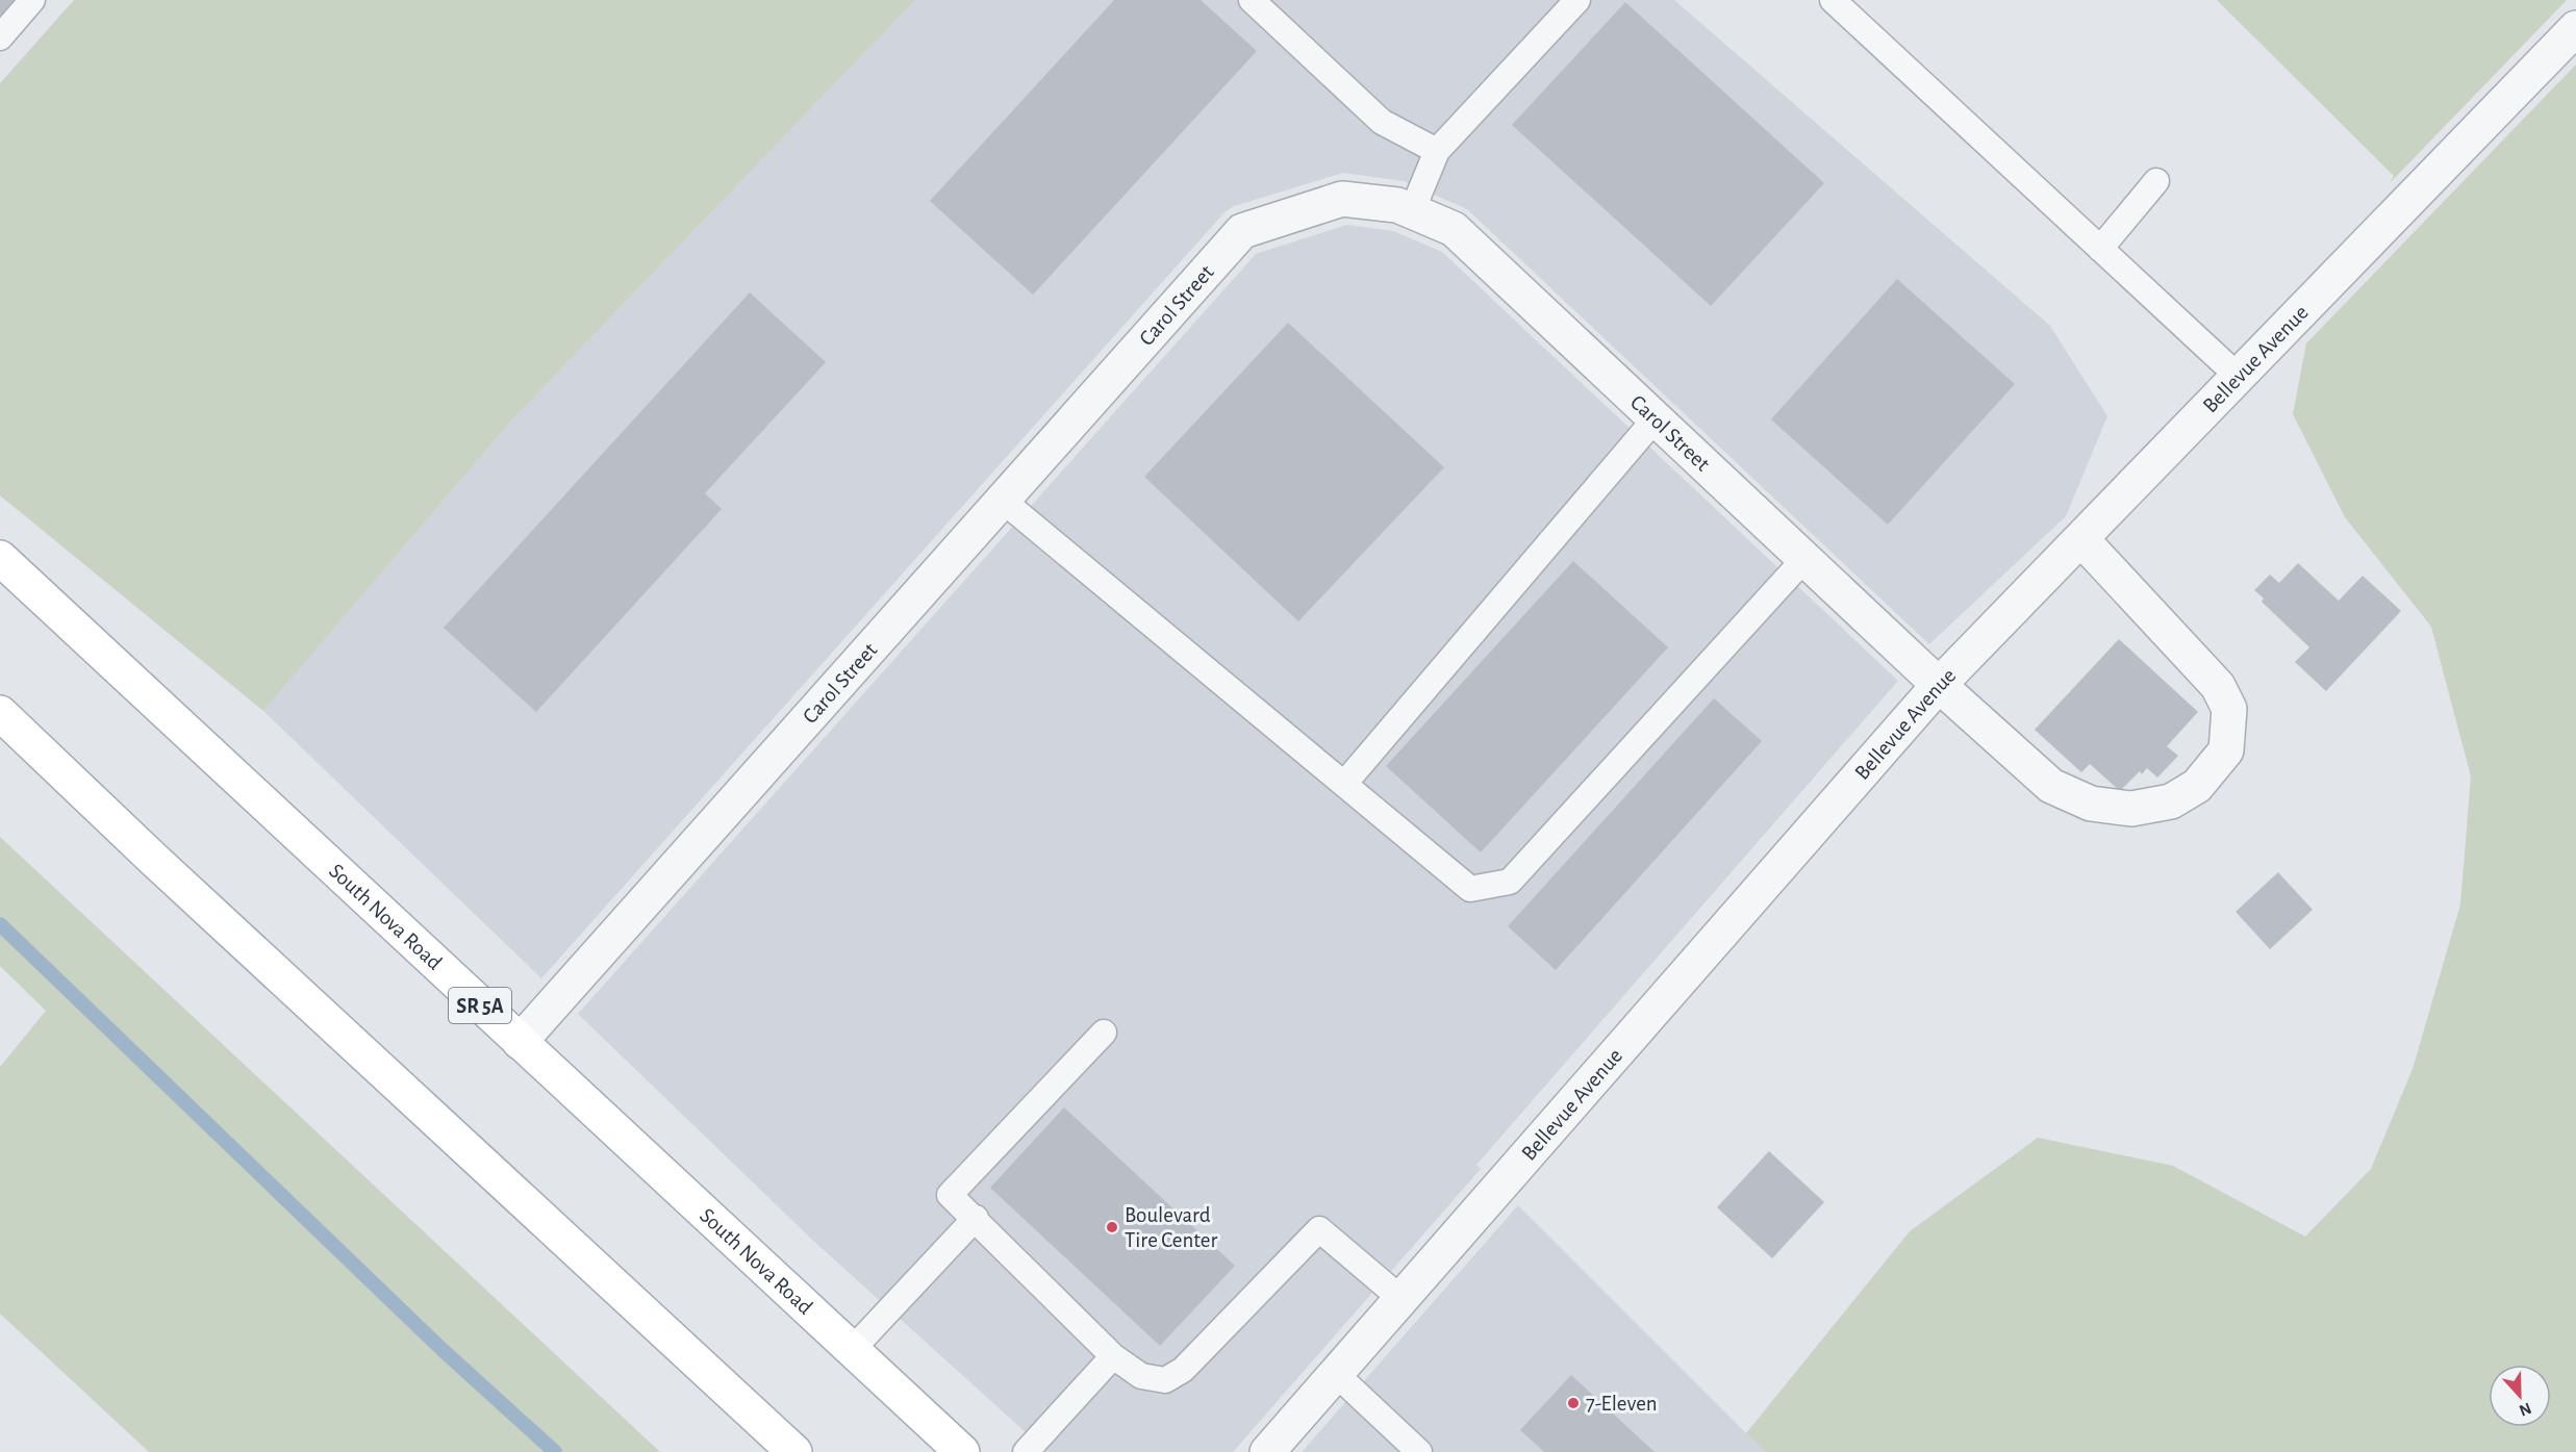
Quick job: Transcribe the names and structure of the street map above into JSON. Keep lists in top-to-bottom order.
{
  "streets": {
    "main road": ["South Nova Road", "SR 5A"],
    "street": ["Carol Street", "Bellevue Avenue"]
  },
  "crossings": [
    ["Carol Street", "Bellevue Avenue"],
    ["Carol Street", "South Nova Road"]
  ],
  "places": ["Boulevard Tire Center", "7-Eleven"],
  "north": "bottom"
}
